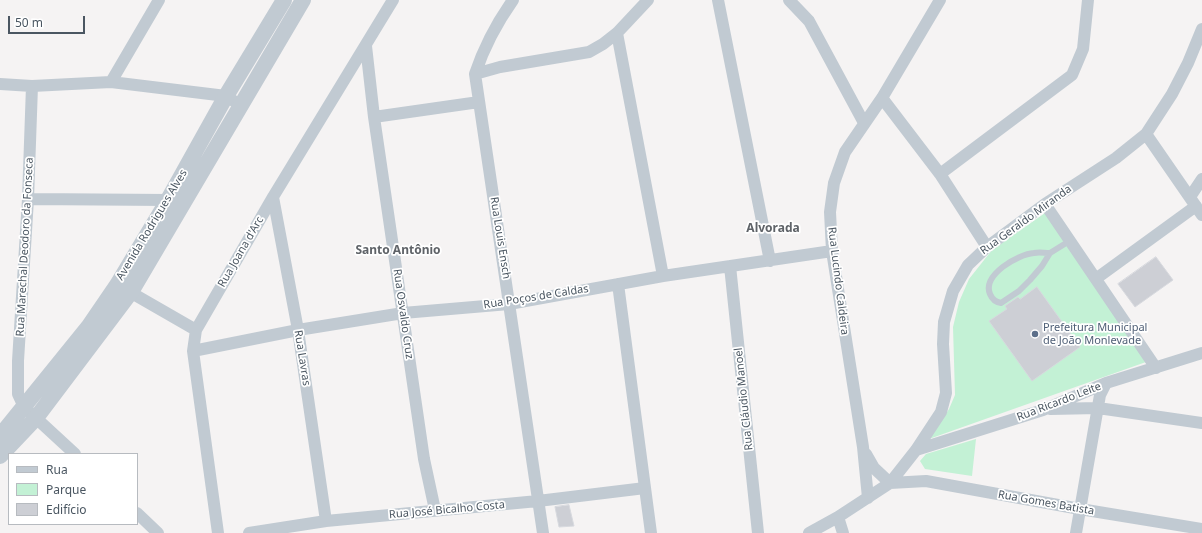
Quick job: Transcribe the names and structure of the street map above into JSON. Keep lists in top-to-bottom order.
{
  "streets": {
    "street": [
      "Rua Geraldo Miranda",
      "Avenida Rodrigues Alves",
      "Rua Louis Ensch",
      "Rua Marechal Deodoro da Fonseca",
      "Rua Joana d'Arc",
      "Rua Lucindo Caldeira",
      "Rua Poços de Caldas",
      "Rua Osvaldo Cruz",
      "Rua Lavras",
      "Rua Cláudio Manoel",
      "Rua Ricardo Leite",
      "Rua Gomes Batista",
      "Rua José Bicalho Costa"
    ]
  },
  "crossings": [
    ["Rua Geraldo Miranda", "Rua Lucindo Caldeira"],
    ["Rua Geraldo Miranda", "Rua Ricardo Leite"],
    ["Rua Geraldo Miranda", "Rua Gomes Batista"],
    ["Avenida Rodrigues Alves", "Rua Marechal Deodoro da Fonseca"],
    ["Rua Louis Ensch", "Rua Poços de Caldas"],
    ["Rua Louis Ensch", "Rua José Bicalho Costa"],
    ["Rua Joana d'Arc", "Rua Poços de Caldas"],
    ["Rua Joana d'Arc", "Rua Osvaldo Cruz"],
    ["Rua Joana d'Arc", "Rua Lavras"],
    ["Rua Lucindo Caldeira", "Rua Poços de Caldas"],
    ["Rua Lucindo Caldeira", "Rua Gomes Batista"],
    ["Rua Poços de Caldas", "Rua Osvaldo Cruz"],
    ["Rua Poços de Caldas", "Rua Lavras"],
    ["Rua Poços de Caldas", "Rua Cláudio Manoel"],
    ["Rua Osvaldo Cruz", "Rua José Bicalho Costa"],
    ["Rua Lavras", "Rua José Bicalho Costa"]
  ],
  "districts": ["Alvorada", "Santo Antônio"],
  "places": ["Prefeitura Municipal de João Monlevade"],
  "legend": ["Rua", "Parque", "Edifício"],
  "scale_bar": "50 m"
}
